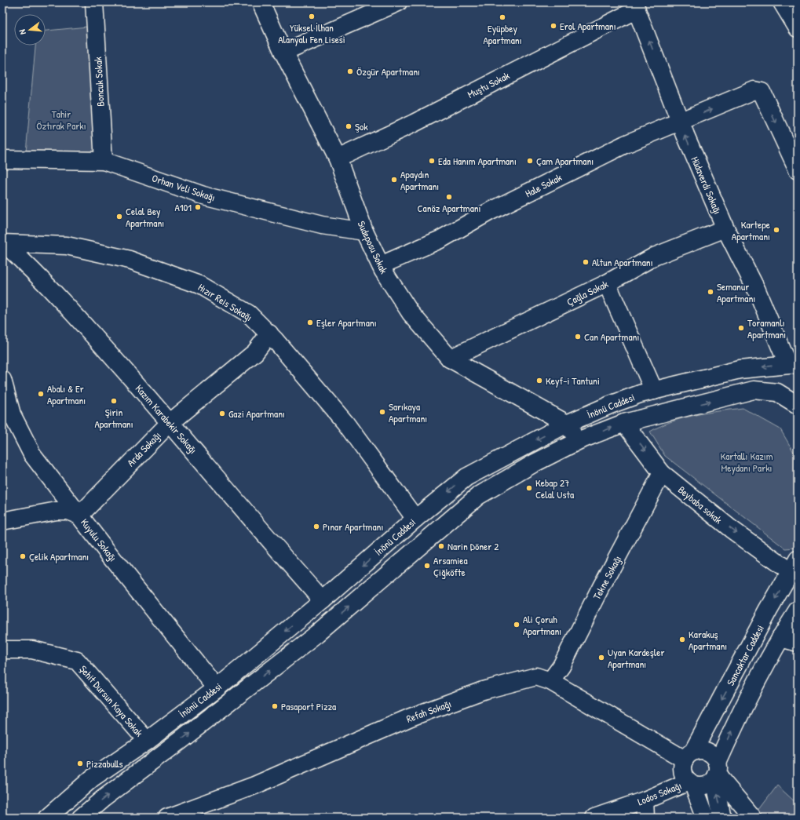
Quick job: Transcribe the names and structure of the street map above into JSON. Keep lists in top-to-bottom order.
{
  "streets": {
    "street": [
      "Boncuk Sokak",
      "Muştu Sokak",
      "Hale Sokak",
      "Hüdaverdi Sokağı",
      "Orhan Veli Sokağı",
      "Sudeposu Sokak",
      "Çağla Sokak",
      "Hızır Reis Sokağı",
      "İnönü Caddesi",
      "Kazım Karabekir Sokağı",
      "Arda Sokağı",
      "Beybaba sokak",
      "Kuyulu Sokağı",
      "Tekne Sokağı",
      "Sancaktar Caddesi",
      "Şehit Dursun Kaya Sokak",
      "Refah Sokağı",
      "Lodos Sokağı"
    ]
  },
  "crossings": [
    ["Boncuk Sokak", "Orhan Veli Sokağı"],
    ["Muştu Sokak", "Hüdaverdi Sokağı"],
    ["Muştu Sokak", "Sudeposu Sokak"],
    ["Hale Sokak", "Hüdaverdi Sokağı"],
    ["Hale Sokak", "Sudeposu Sokak"],
    ["Hüdaverdi Sokağı", "Çağla Sokak"],
    ["Hüdaverdi Sokağı", "İnönü Caddesi"],
    ["Orhan Veli Sokağı", "Sudeposu Sokak"],
    ["Sudeposu Sokak", "Çağla Sokak"],
    ["Sudeposu Sokak", "İnönü Caddesi"],
    ["Hızır Reis Sokağı", "İnönü Caddesi"],
    ["Hızır Reis Sokağı", "Kazım Karabekir Sokağı"],
    ["Hızır Reis Sokağı", "Arda Sokağı"],
    ["İnönü Caddesi", "Kazım Karabekir Sokağı"],
    ["İnönü Caddesi", "Beybaba sokak"],
    ["İnönü Caddesi", "Kuyulu Sokağı"],
    ["İnönü Caddesi", "Şehit Dursun Kaya Sokak"],
    ["Kazım Karabekir Sokağı", "Arda Sokağı"],
    ["Arda Sokağı", "Kuyulu Sokağı"],
    ["Beybaba sokak", "Tekne Sokağı"],
    ["Beybaba sokak", "Sancaktar Caddesi"],
    ["Tekne Sokağı", "Refah Sokağı"],
    ["Sancaktar Caddesi", "Refah Sokağı"],
    ["Sancaktar Caddesi", "Lodos Sokağı"],
    ["Refah Sokağı", "Lodos Sokağı"]
  ],
  "one_way": ["Hüdaverdi Sokağı", "Beybaba sokak"],
  "parks": ["Tahir Öztırak Parkı", "Kartallı Kazım Meydanı Parkı"],
  "places": [
    "Yüksel İlhan Alanyalı Fen Lisesi",
    "Eyüpbey Apartmanı",
    "Erol Apartmanı",
    "Özgür Apartmanı",
    "Şok",
    "Eda Hanım Apartmanı",
    "Çam Apartmanı",
    "Apaydın Apartmanı",
    "Canöz Apartmanı",
    "A101",
    "Celal Bey Apartmanı",
    "Kartepe Apartmanı",
    "Altun Apartmanı",
    "Semanur Apartmanı",
    "Eşler Apartmanı",
    "Toramanlı Apartmanı",
    "Can Apartmanı",
    "Keyf-i Tantuni",
    "Abalı & Er Apartmanı",
    "Şirin Apartmanı",
    "Sarıkaya Apartmanı",
    "Gazi Apartmanı",
    "Kebap 27 Celal Usta",
    "Pınar Apartmanı",
    "Narin Döner 2",
    "Çelik Apartmanı",
    "Arsamiea Çiğköfte",
    "Ali Çoruh Apartmanı",
    "Karakuş Apartmanı",
    "Uyan Kardeşler Apartmanı",
    "Pasaport Pizza",
    "Pizzabulls"
  ],
  "north": "left"
}
